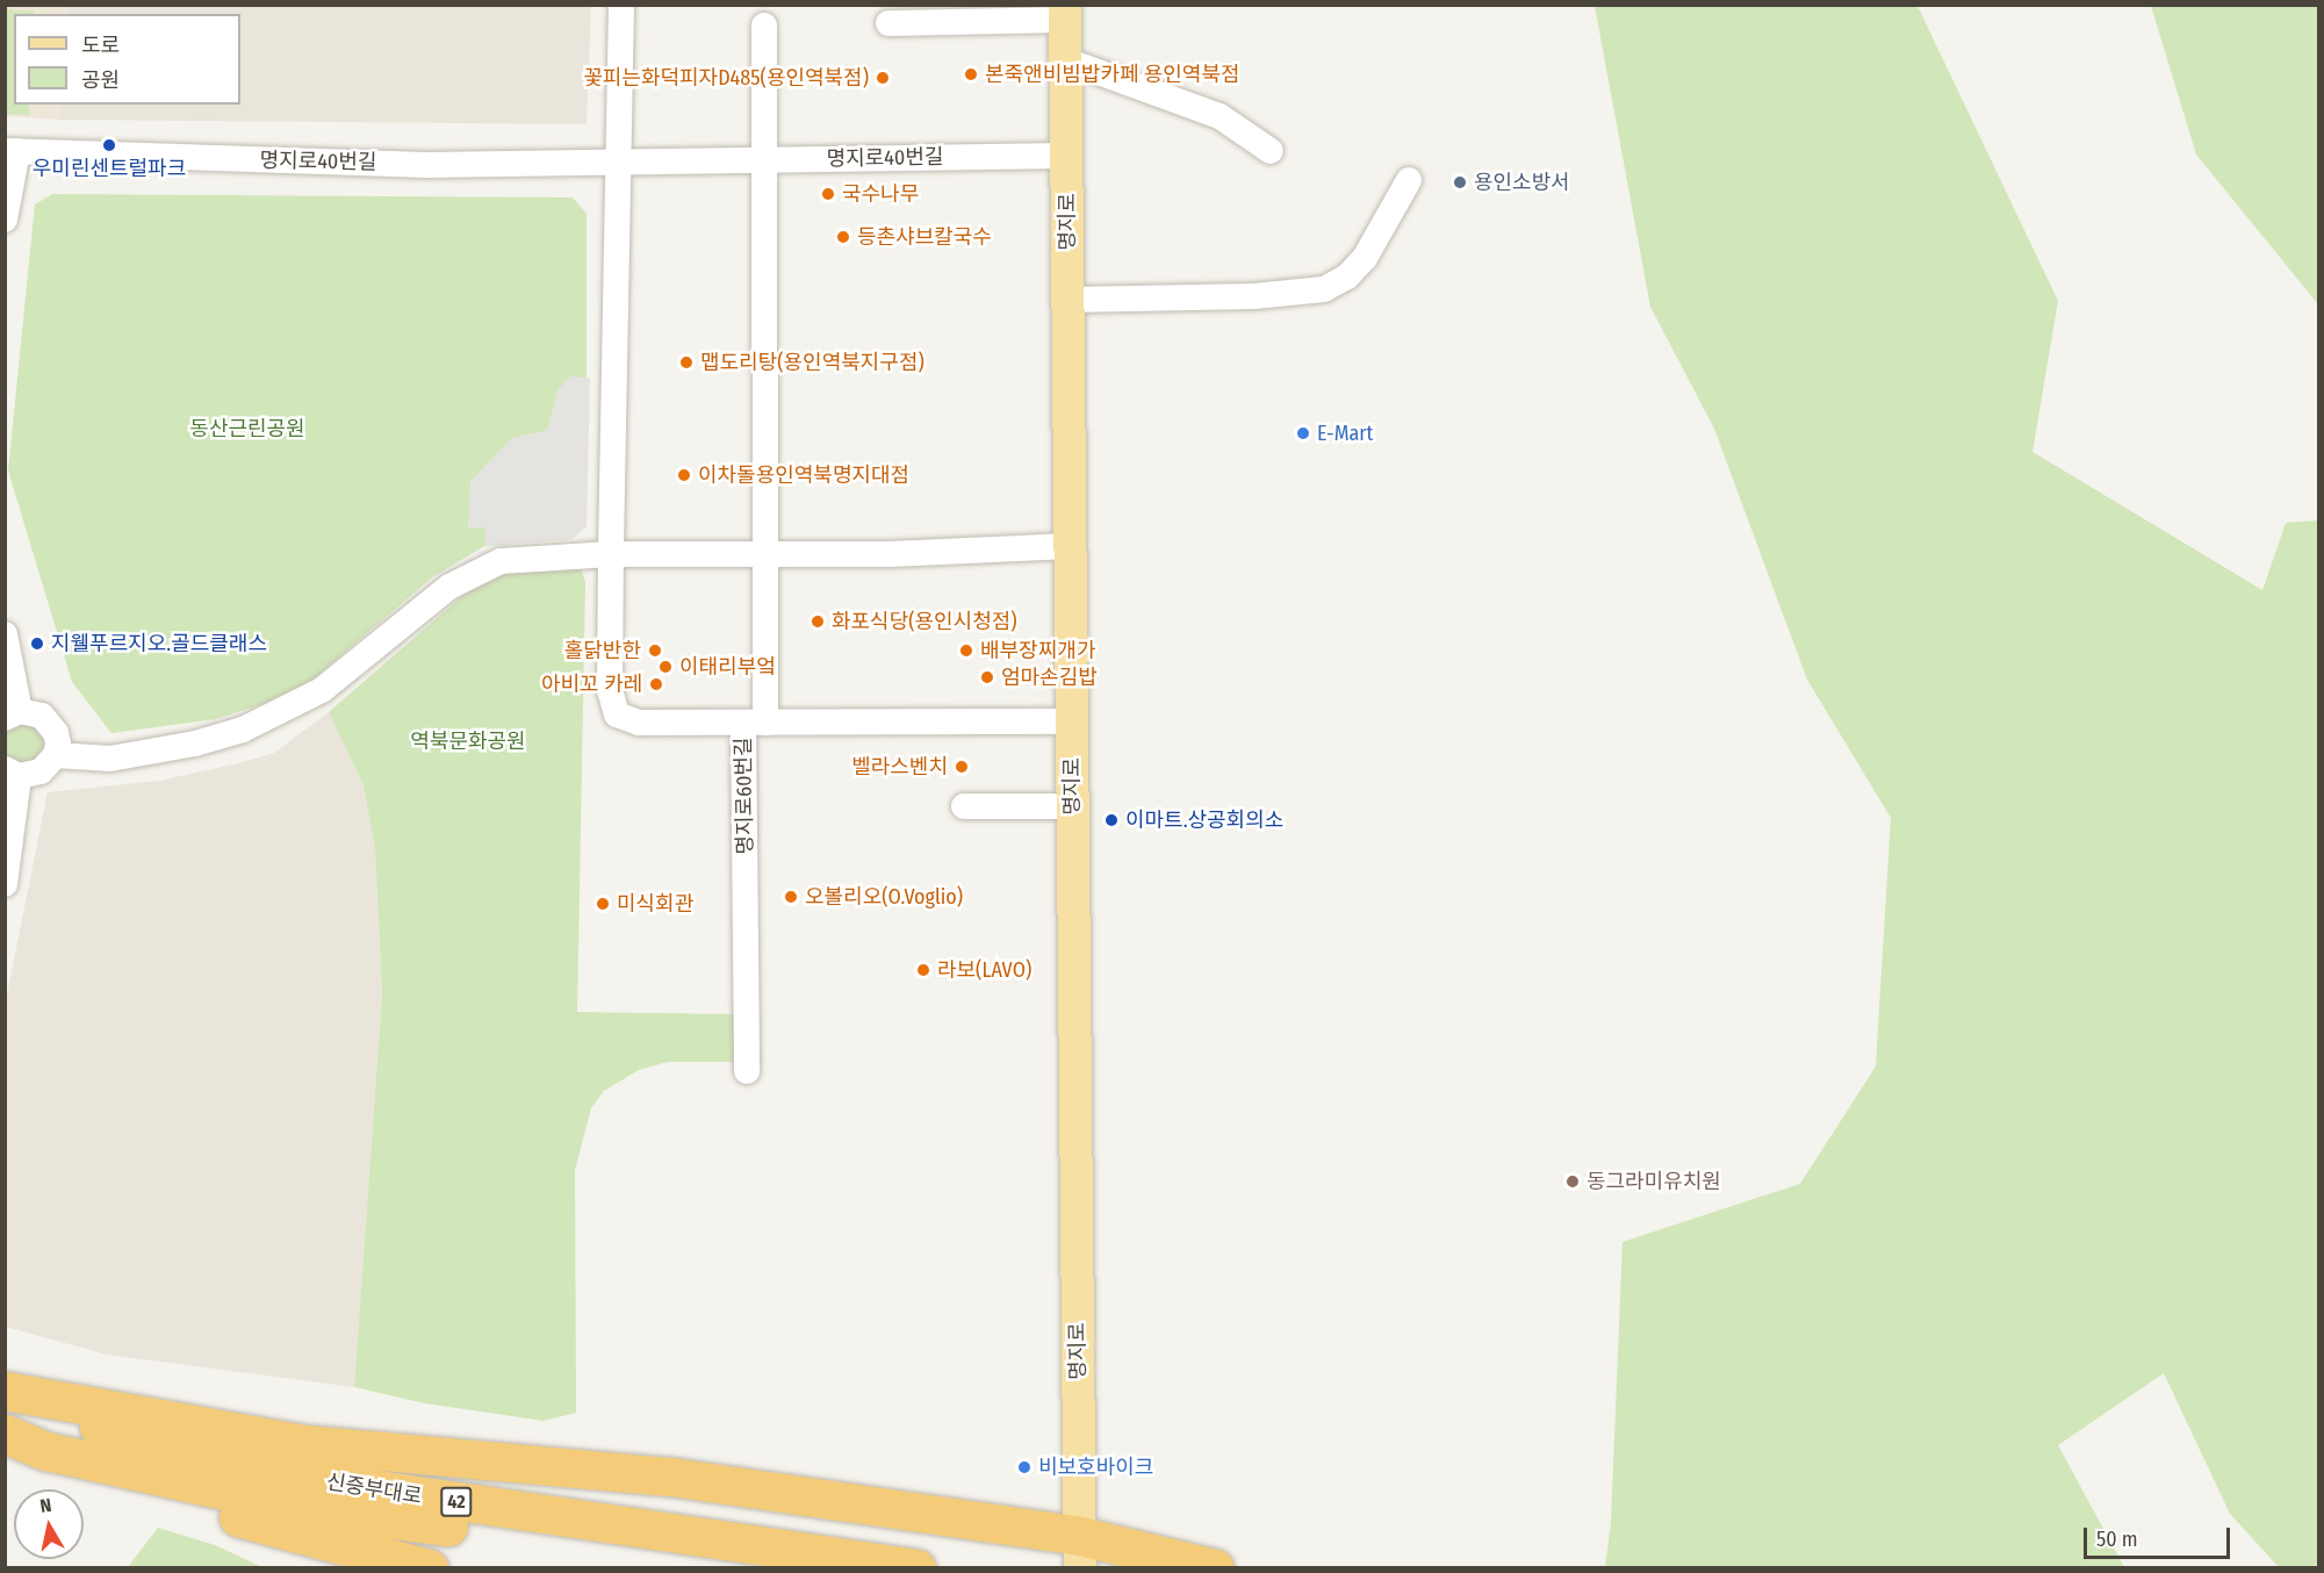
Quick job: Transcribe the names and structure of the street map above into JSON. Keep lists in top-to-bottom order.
{
  "streets": {
    "highway": ["신중부대로", "42"],
    "main road": ["명지로"],
    "street": ["명지로40번길", "명지로60번길"]
  },
  "crossings": [
    ["명지로40번길", "명지로"],
    ["명지로", "명지로60번길"]
  ],
  "parks": ["동산근린공원", "역북문화공원"],
  "places": [
    "본죽앤비빔밥카페 용인역북점",
    "꽃피는화덕피자D485(용인역북점)",
    "우미린센트럴파크",
    "용인소방서",
    "국수나무",
    "등촌샤브칼국수",
    "맵도리탕(용인역북지구점)",
    "E-Mart",
    "이차돌용인역북명지대점",
    "화포식당(용인시청점)",
    "지웰푸르지오.골드클래스",
    "홀닭반한",
    "배부장찌개가",
    "이태리부엌",
    "엄마손김밥",
    "아비꼬 카레",
    "벨라스벤치",
    "이마트.상공회의소",
    "오볼리오(O.Voglio)",
    "미식회관",
    "라보(LAVO)",
    "동그라미유치원",
    "비보호바이크"
  ],
  "legend": ["도로", "공원"],
  "scale_bar": "50 m",
  "north": "top"
}
